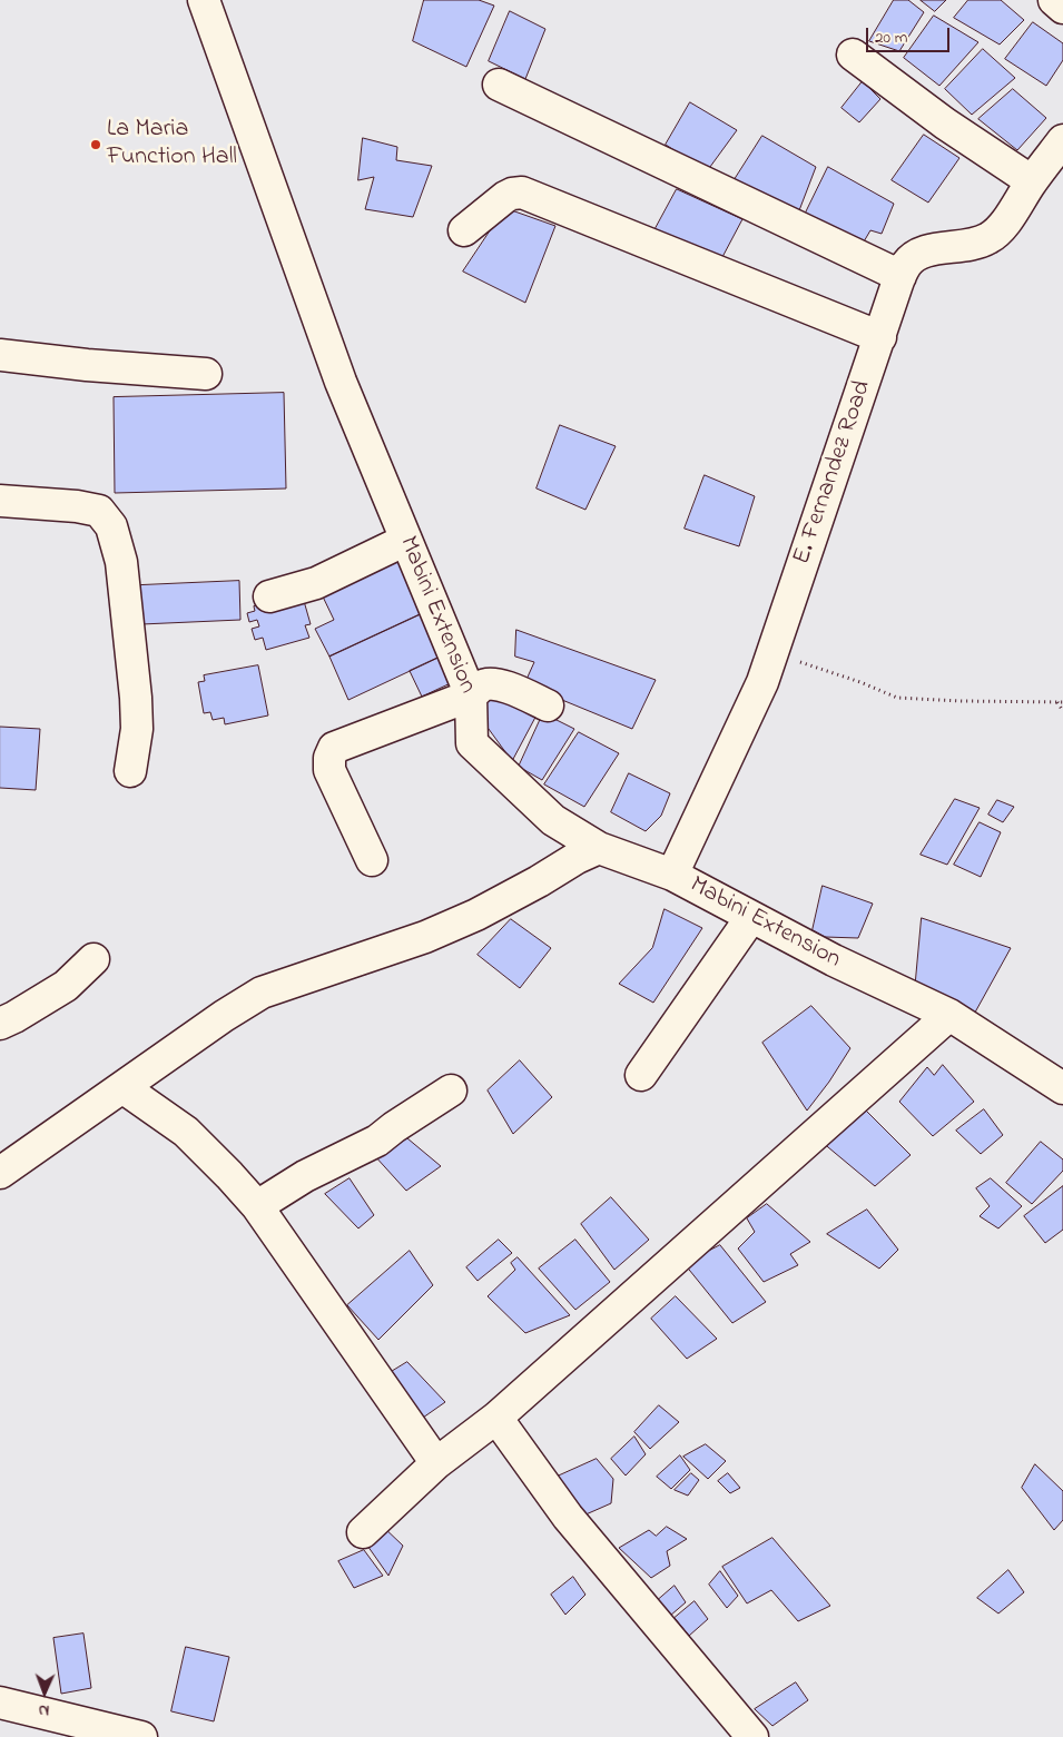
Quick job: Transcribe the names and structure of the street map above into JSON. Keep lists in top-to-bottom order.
{
  "streets": {
    "street": ["E. Fernandez Road", "Mabini Extension"]
  },
  "crossings": [
    ["E. Fernandez Road", "Mabini Extension"]
  ],
  "places": ["La Maria Function Hall"],
  "scale_bar": "20 m",
  "north": "bottom"
}
